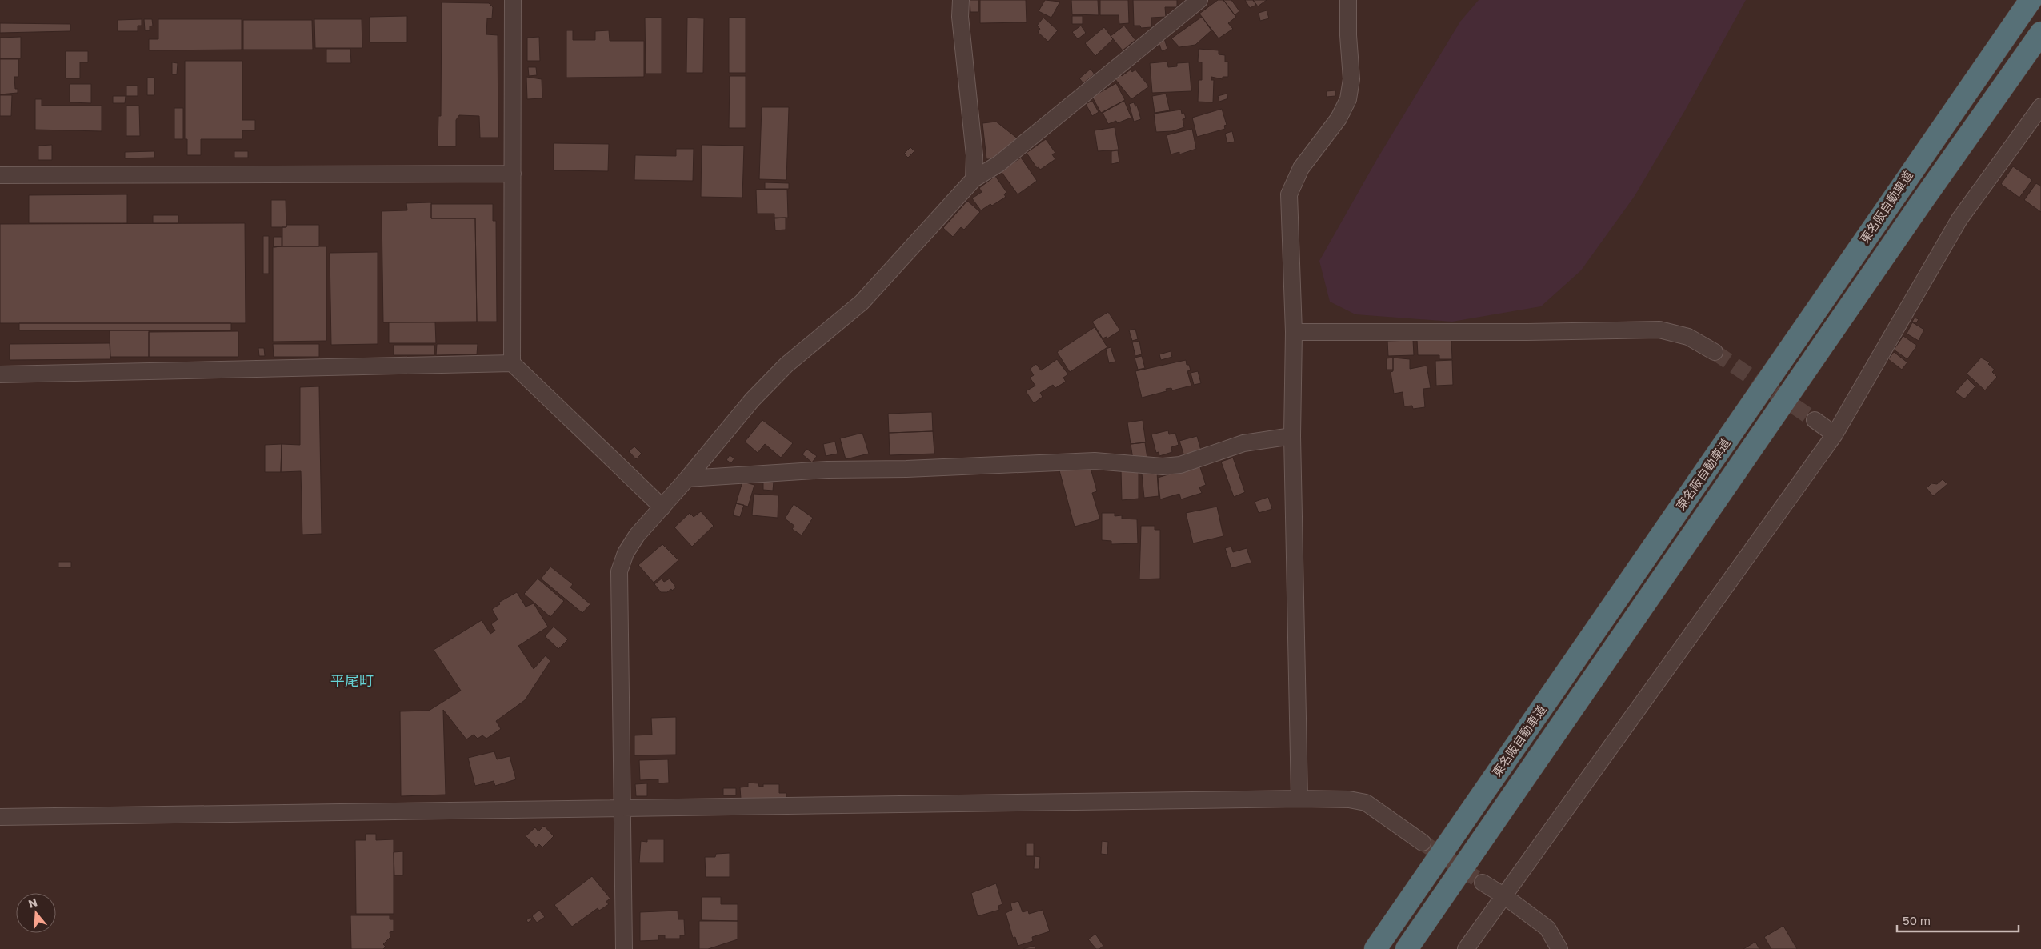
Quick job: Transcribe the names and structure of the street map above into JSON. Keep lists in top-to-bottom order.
{
  "streets": {
    "highway": ["東名阪自動車道"]
  },
  "districts": ["平尾町"],
  "scale_bar": "50 m",
  "north": "top"
}
